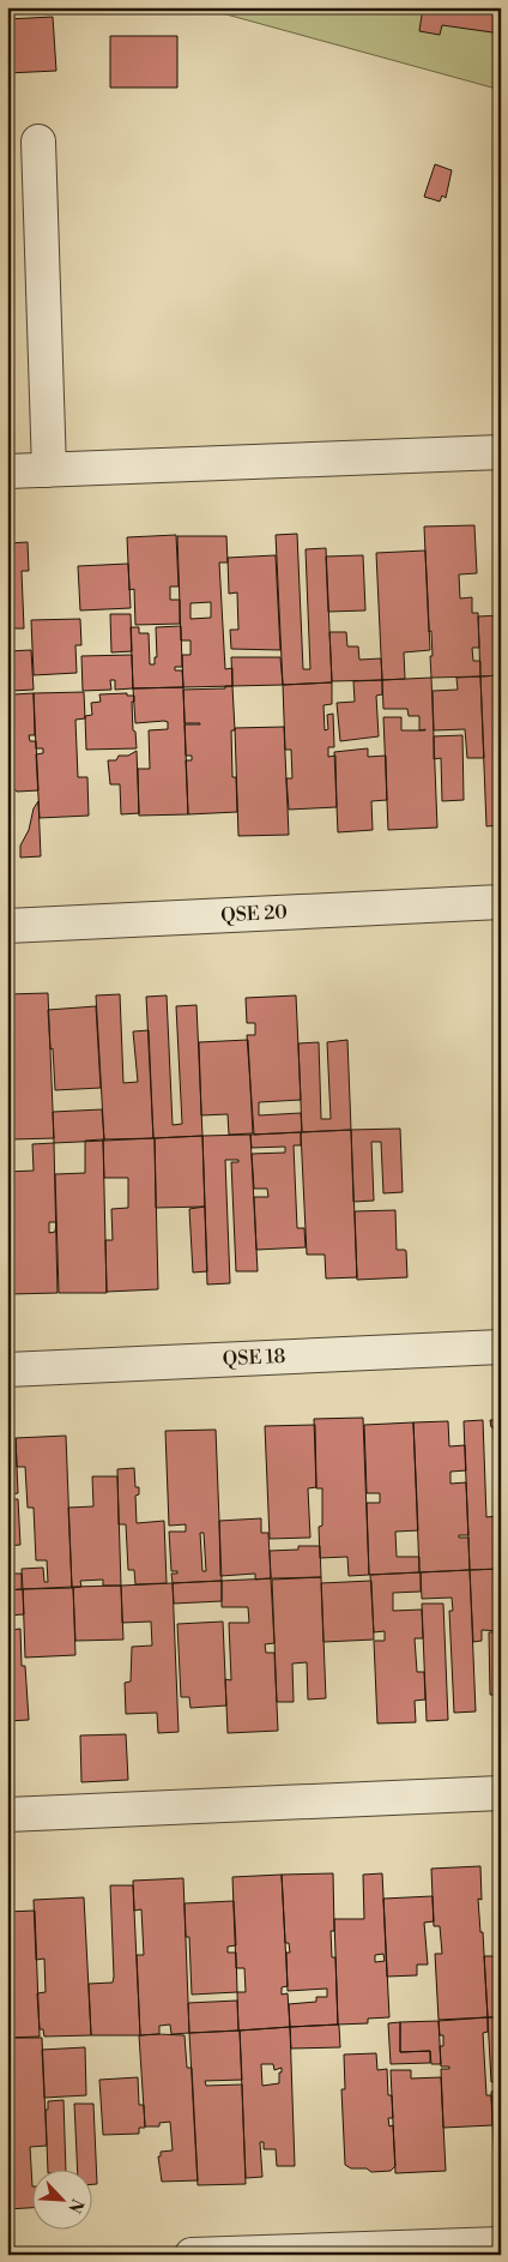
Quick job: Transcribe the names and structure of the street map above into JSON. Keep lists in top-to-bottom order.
{
  "streets": {
    "street": ["QSE 20", "QSE 18"]
  },
  "north": "bottom right"
}
